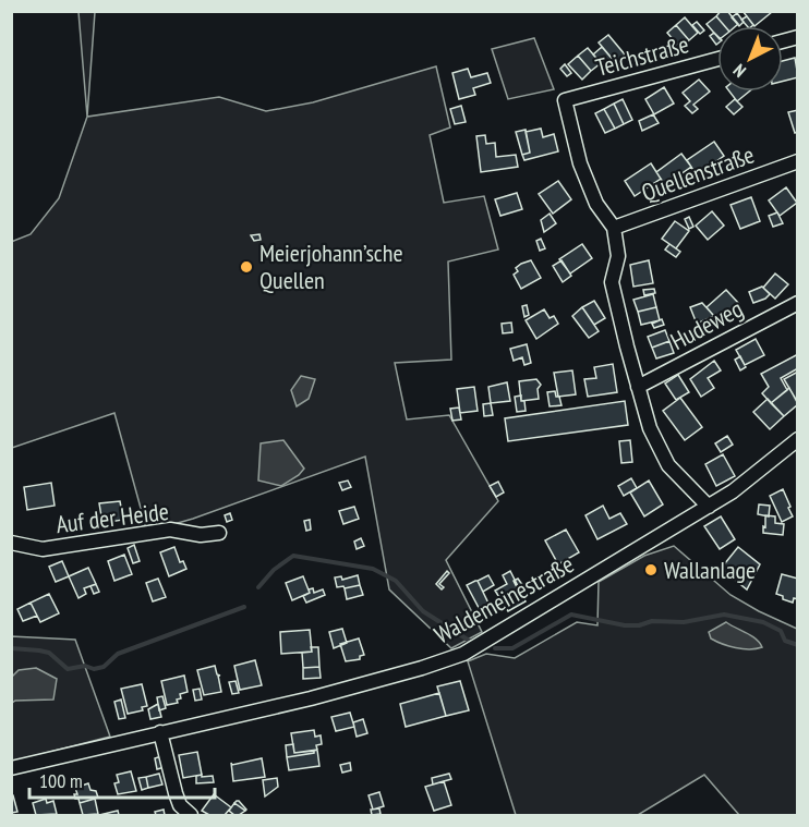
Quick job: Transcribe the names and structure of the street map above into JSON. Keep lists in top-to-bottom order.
{
  "streets": {
    "street": [
      "Teichstraße",
      "Quellenstraße",
      "Hudeweg",
      "Auf der Heide",
      "Waldemeinestraße"
    ]
  },
  "crossings": [
    ["Teichstraße", "Quellenstraße"]
  ],
  "places": ["Meierjohann’sche Quellen", "Wallanlage"],
  "scale_bar": "100 m",
  "north": "bottom left"
}
